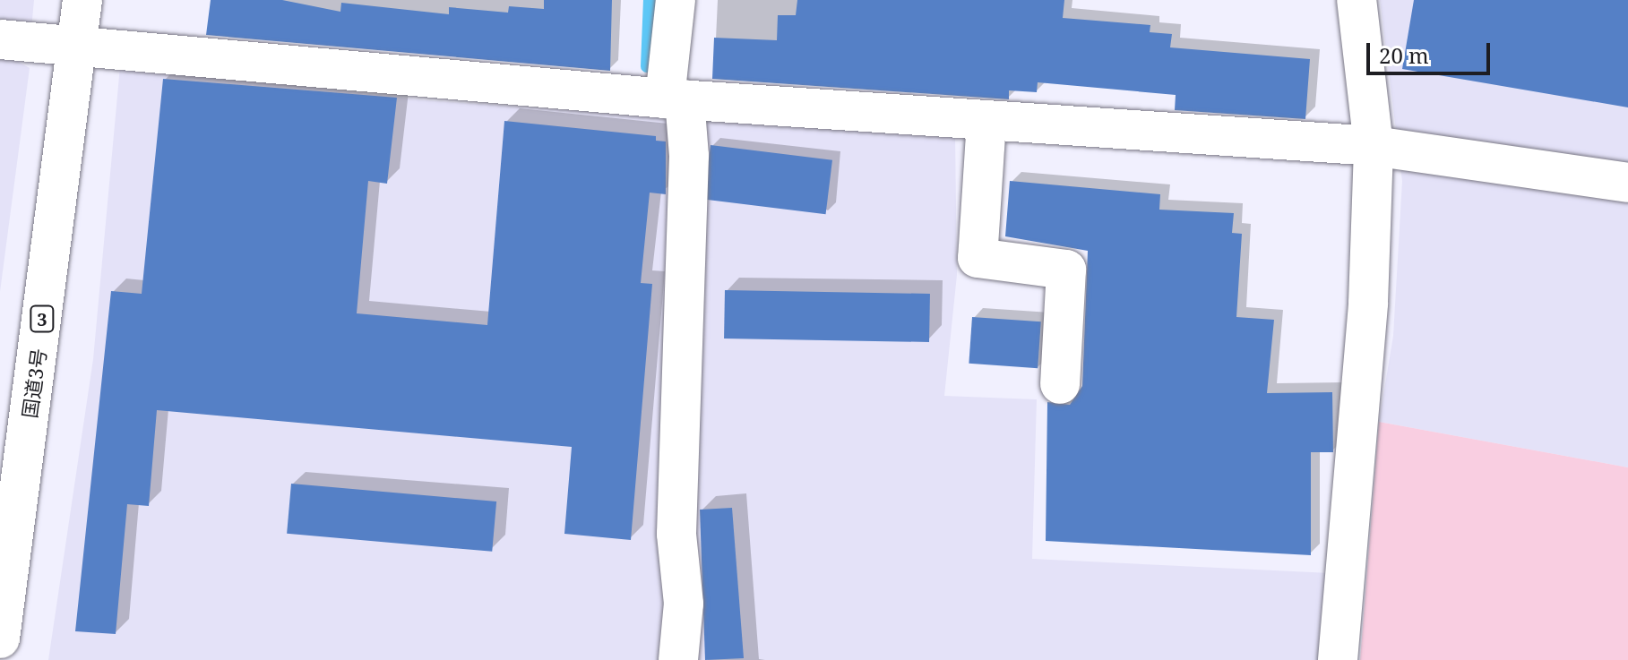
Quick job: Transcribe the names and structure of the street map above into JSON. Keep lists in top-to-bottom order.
{
  "streets": {
    "main road": ["3", "国道3号"]
  },
  "scale_bar": "20 m"
}
